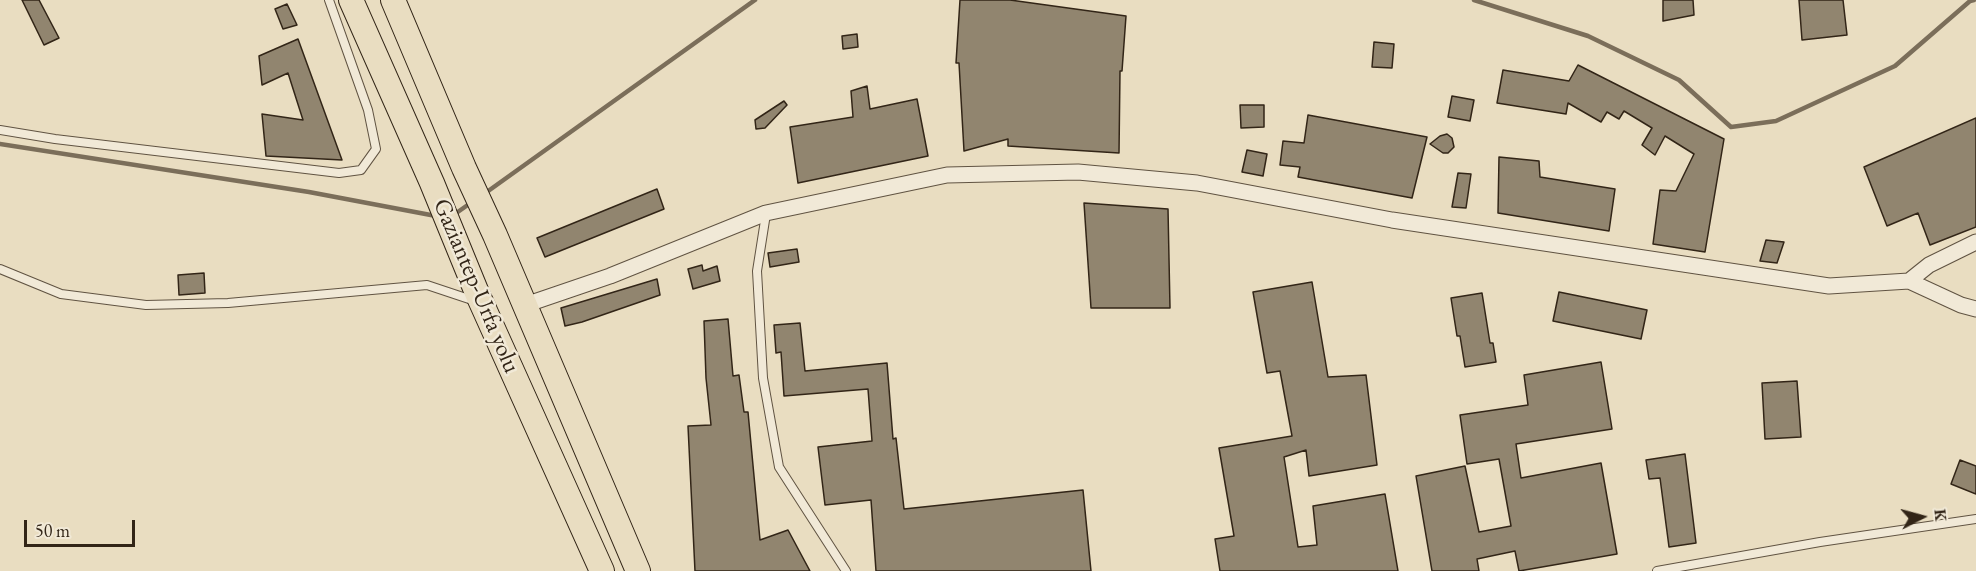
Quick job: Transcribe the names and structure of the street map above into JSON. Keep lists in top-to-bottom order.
{
  "streets": {
    "highway": ["Gaziantep-Urfa yolu"]
  },
  "scale_bar": "50 m",
  "north": "right"
}
